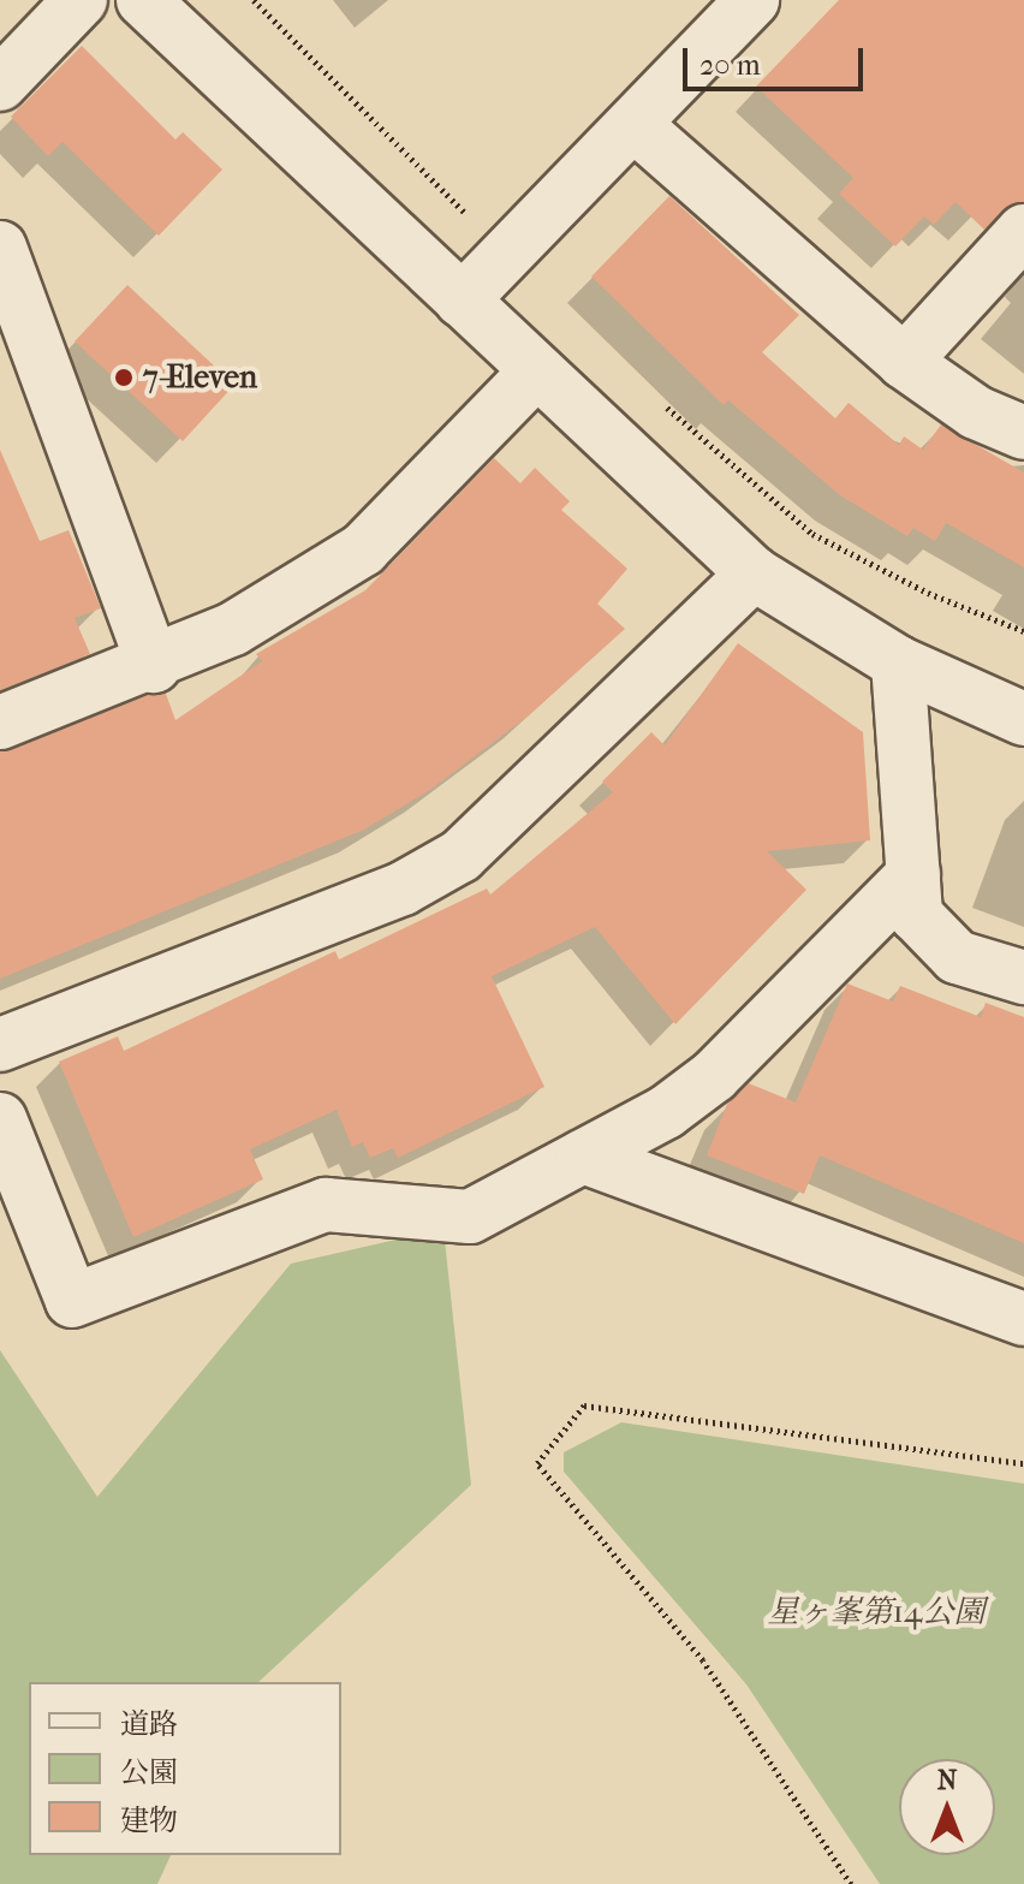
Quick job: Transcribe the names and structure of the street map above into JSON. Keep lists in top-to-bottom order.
{
  "parks": ["星ヶ峯第14公園"],
  "places": ["7-Eleven"],
  "legend": ["道路", "公園", "建物"],
  "scale_bar": "20 m",
  "north": "top"
}
